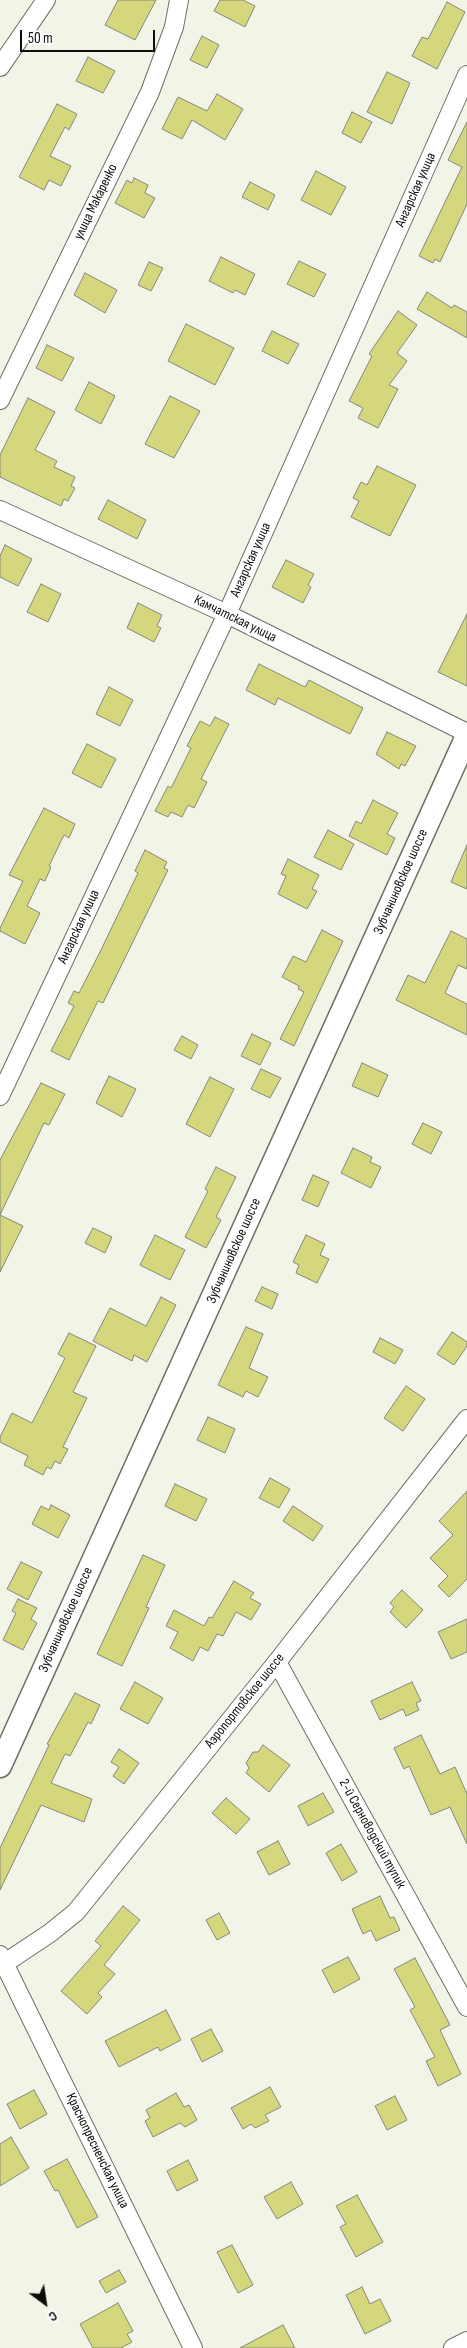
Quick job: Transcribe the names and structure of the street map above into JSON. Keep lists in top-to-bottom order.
{
  "streets": {
    "main road": ["Зубчаниновское шоссе"],
    "street": [
      "Ангарская улица",
      "улица Макаренко",
      "Камчатская улица",
      "Аэропортовское шоссе",
      "2-й Серноводский тупик",
      "Краснопресненская улица"
    ]
  },
  "crossings": [
    ["Ангарская улица", "Камчатская улица"],
    ["Камчатская улица", "Зубчаниновское шоссе"],
    ["Аэропортовское шоссе", "2-й Серноводский тупик"],
    ["Аэропортовское шоссе", "Краснопресненская улица"]
  ],
  "scale_bar": "50 m",
  "north": "bottom right"
}
